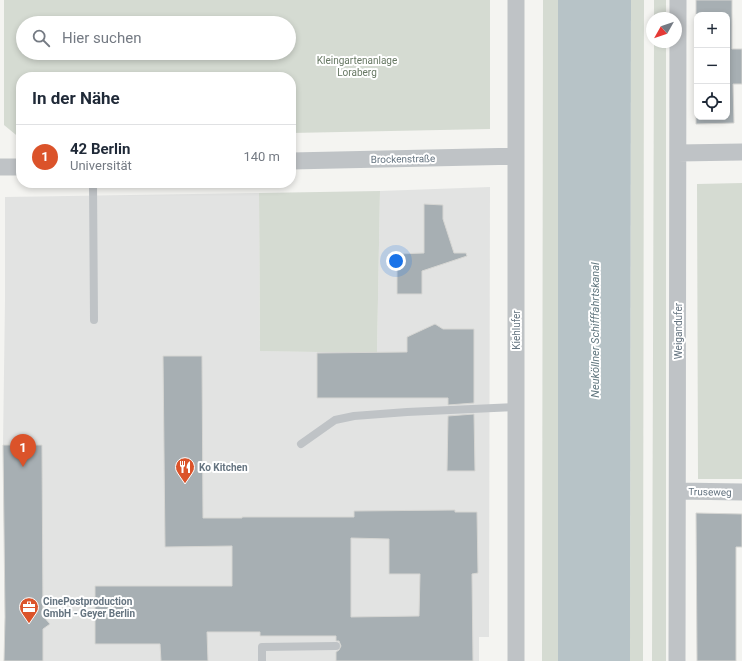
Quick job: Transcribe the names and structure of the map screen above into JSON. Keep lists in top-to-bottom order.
{
  "streets": {
    "street": [
      "Brockenstraße",
      "Kiehlufer",
      "Weigandufer",
      "Truseweg"
    ]
  },
  "crossings": [
    ["Brockenstraße", "Kiehlufer"],
    ["Weigandufer", "Truseweg"]
  ],
  "water": ["Neuköllner Schifffahrtskanal"],
  "parks": ["Kleingartenanlage Loraberg"],
  "places": {
    "restaurant": ["Ko Kitchen"],
    "office": ["CinePostproduction GmbH - Geyer Berlin"]
  },
  "north": "bottom left",
  "page": {
    "map_buttons": ["+", "−"],
    "search": "Hier suchen",
    "heading": "In der Nähe",
    "list": [
      {
        "mark": "1",
        "name": "42 Berlin",
        "note": "Universität",
        "value": "140 m"
      }
    ],
    "pins": "1"
  }
}
